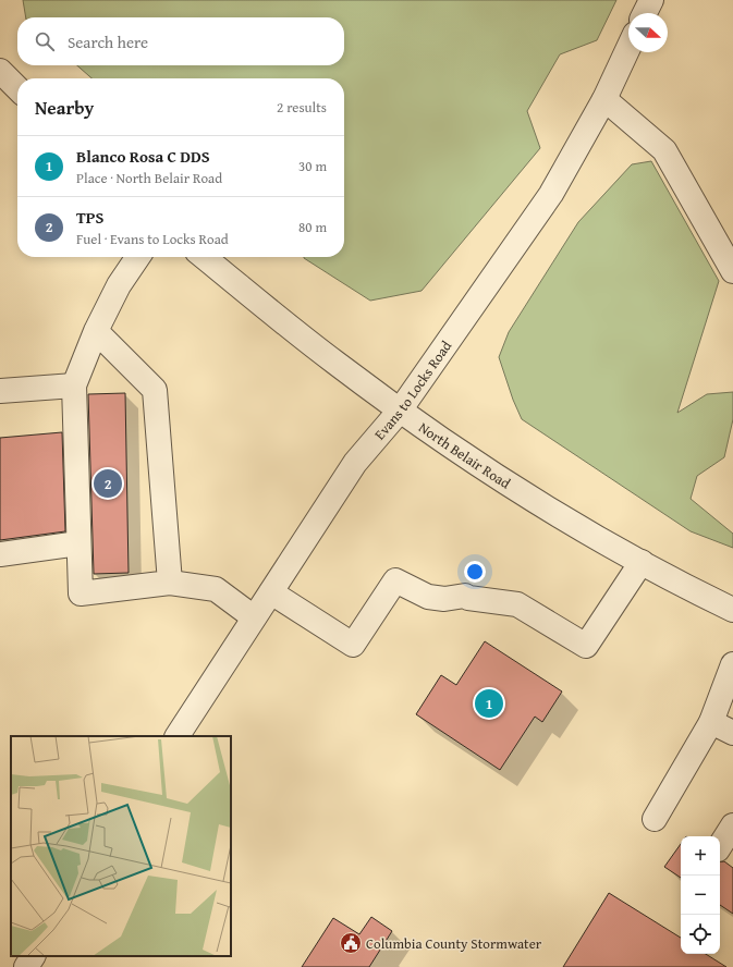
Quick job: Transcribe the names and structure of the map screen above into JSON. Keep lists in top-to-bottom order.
{
  "streets": {
    "street": ["Evans to Locks Road", "North Belair Road"]
  },
  "crossings": [
    ["Evans to Locks Road", "North Belair Road"]
  ],
  "places": {
    "public building": ["Columbia County Stormwater"]
  },
  "north": "right",
  "page": {
    "search": "Search here",
    "heading": ["Nearby", "2 results"],
    "list": [
      {
        "mark": "1",
        "name": "Blanco Rosa C DDS",
        "note": "Place · North Belair Road",
        "value": "30 m"
      },
      {
        "mark": "2",
        "name": "TPS",
        "note": "Fuel · Evans to Locks Road",
        "value": "80 m"
      }
    ],
    "pins": ["2", "1"],
    "map_buttons": ["+", "−"]
  }
}
